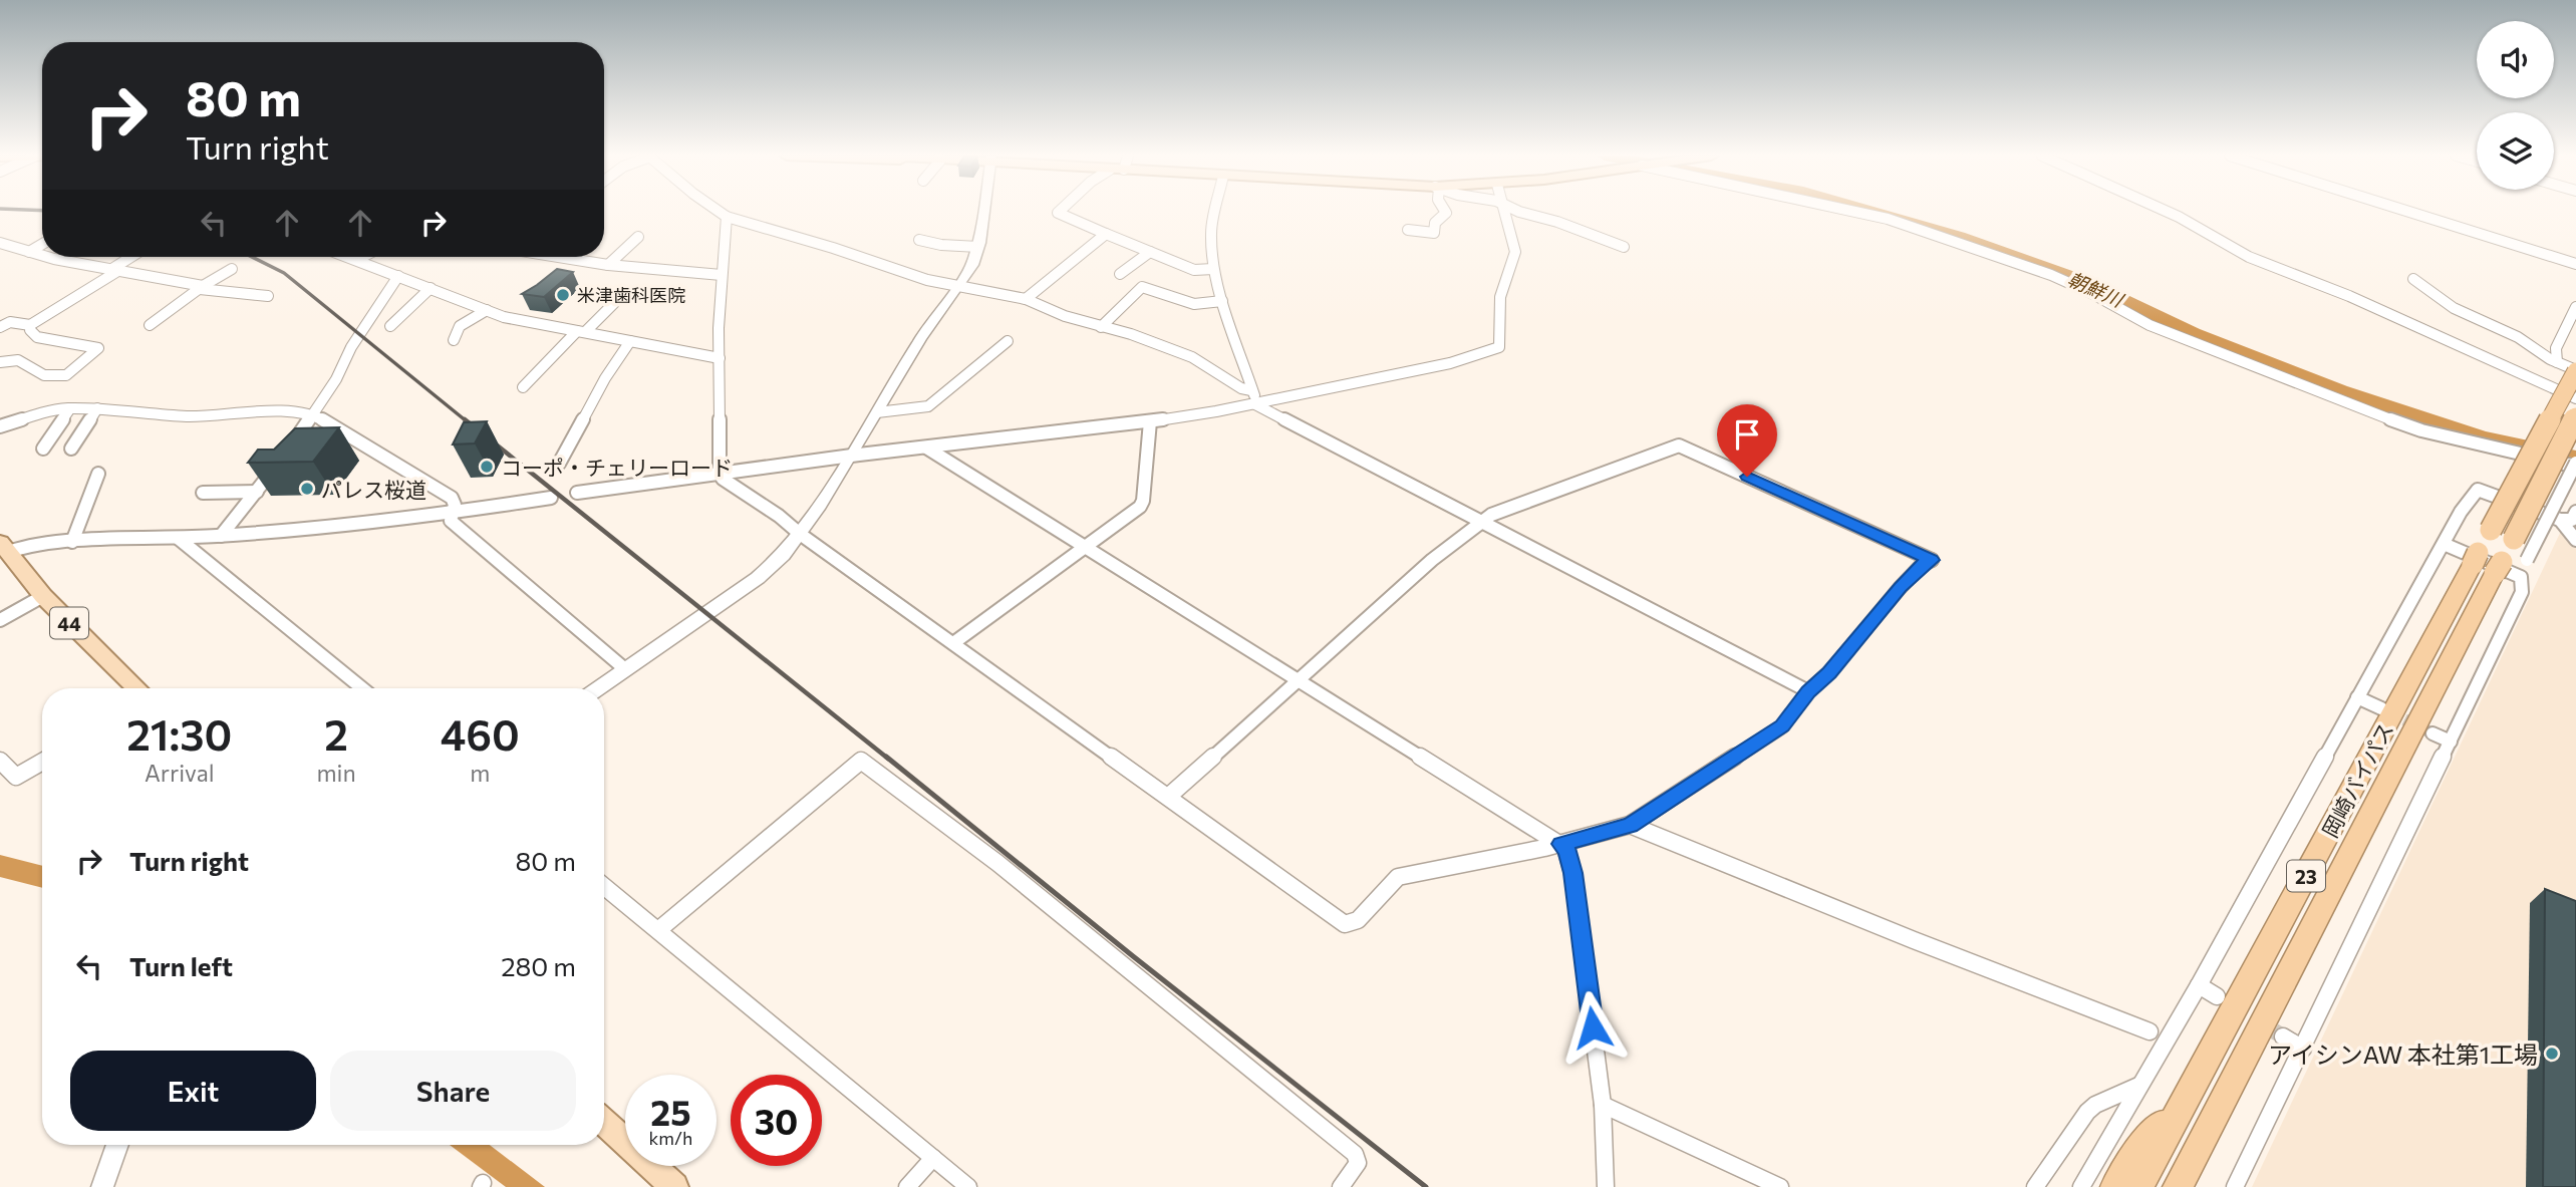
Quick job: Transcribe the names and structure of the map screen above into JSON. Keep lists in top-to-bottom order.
{
  "streets": {
    "highway": ["岡崎バイパス", "23"],
    "main road": ["44"]
  },
  "crossings": [
    ["岡崎バイパス", "23"]
  ],
  "water": ["朝鮮川"],
  "places": [
    "米津歯科医院",
    "コーポ・チェリーロード",
    "パレス桜道",
    "アイシンAW 本社第1工場"
  ],
  "page": {
    "turn": ["80 m", "Turn right"],
    "eta": [
      "21:30",
      "Arrival",
      "2",
      "min",
      "460",
      "m"
    ],
    "list": [
      {
        "name": "Turn right",
        "value": "80 m"
      },
      {
        "name": "Turn left",
        "value": "280 m"
      }
    ],
    "buttons": ["Exit", "Share"],
    "speed": "25 km/h",
    "limit": "30"
  }
}
